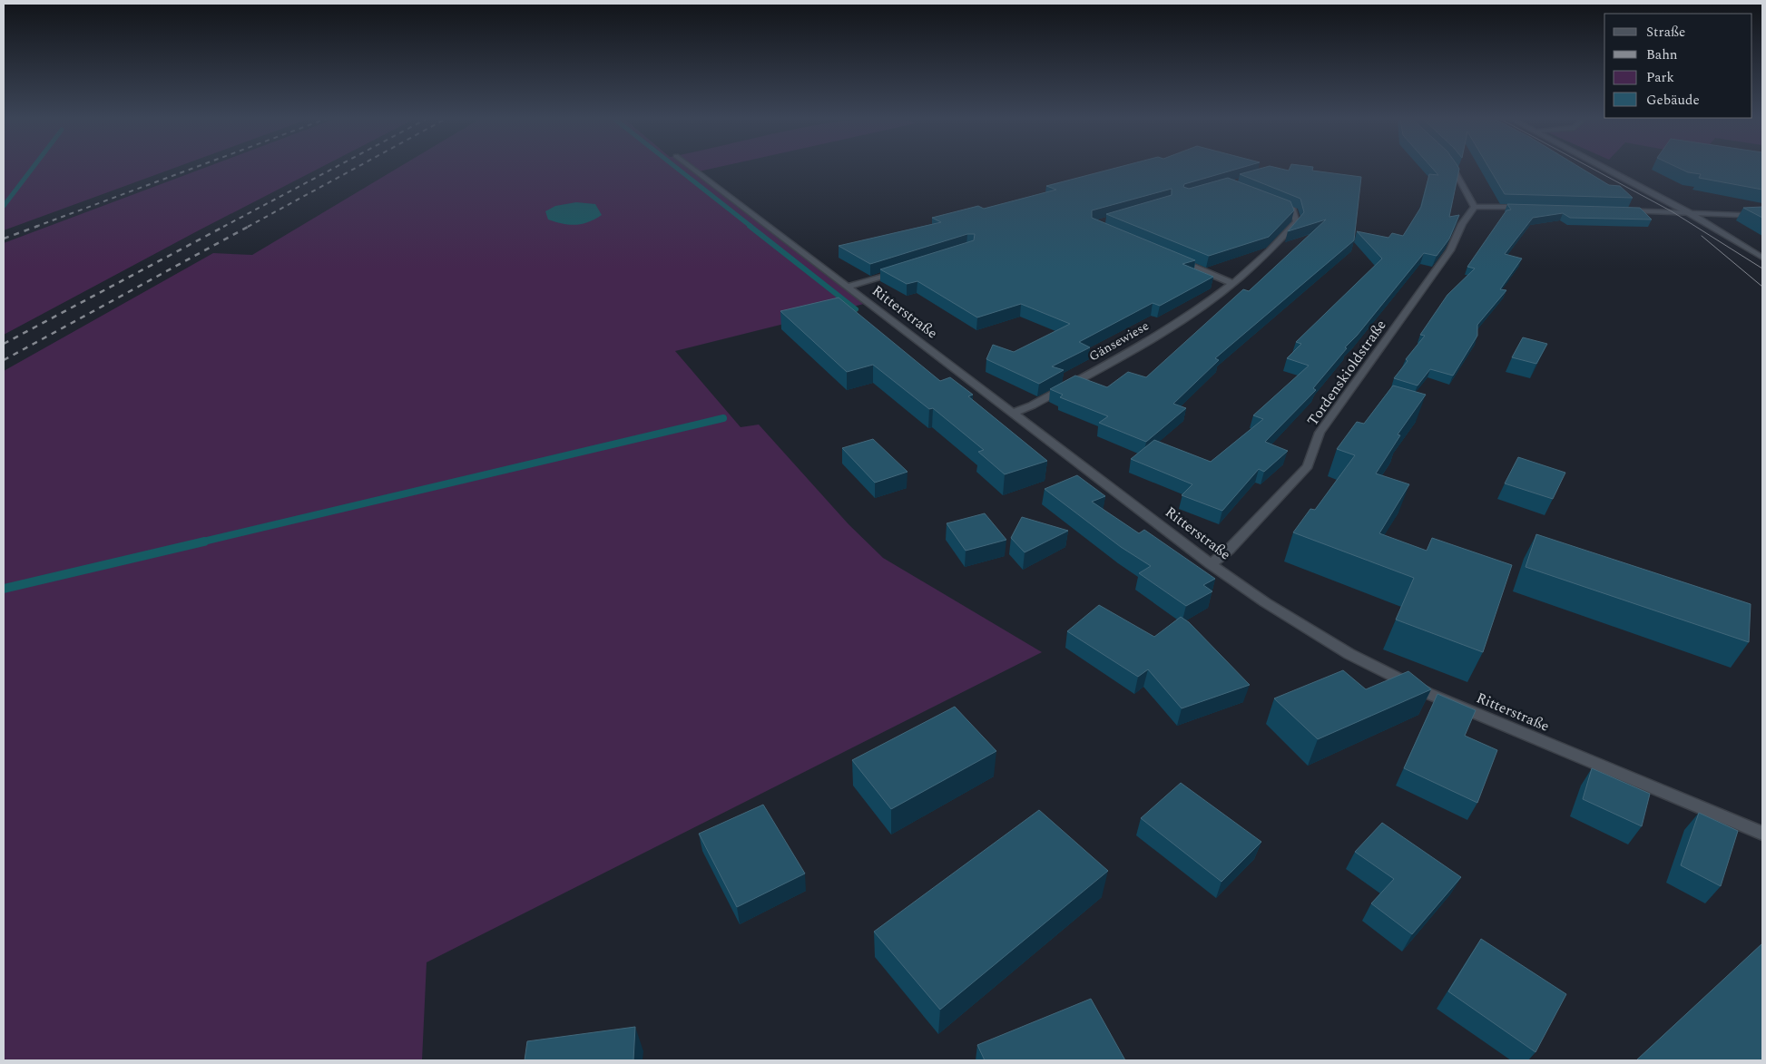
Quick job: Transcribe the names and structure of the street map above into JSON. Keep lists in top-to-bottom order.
{
  "streets": {
    "street": ["Ritterstraße", "Gänsewiese", "Tordenskioldstraße"]
  },
  "crossings": [
    ["Ritterstraße", "Gänsewiese"],
    ["Ritterstraße", "Tordenskioldstraße"]
  ],
  "legend": [
    "Straße",
    "Bahn",
    "Park",
    "Gebäude"
  ]
}
